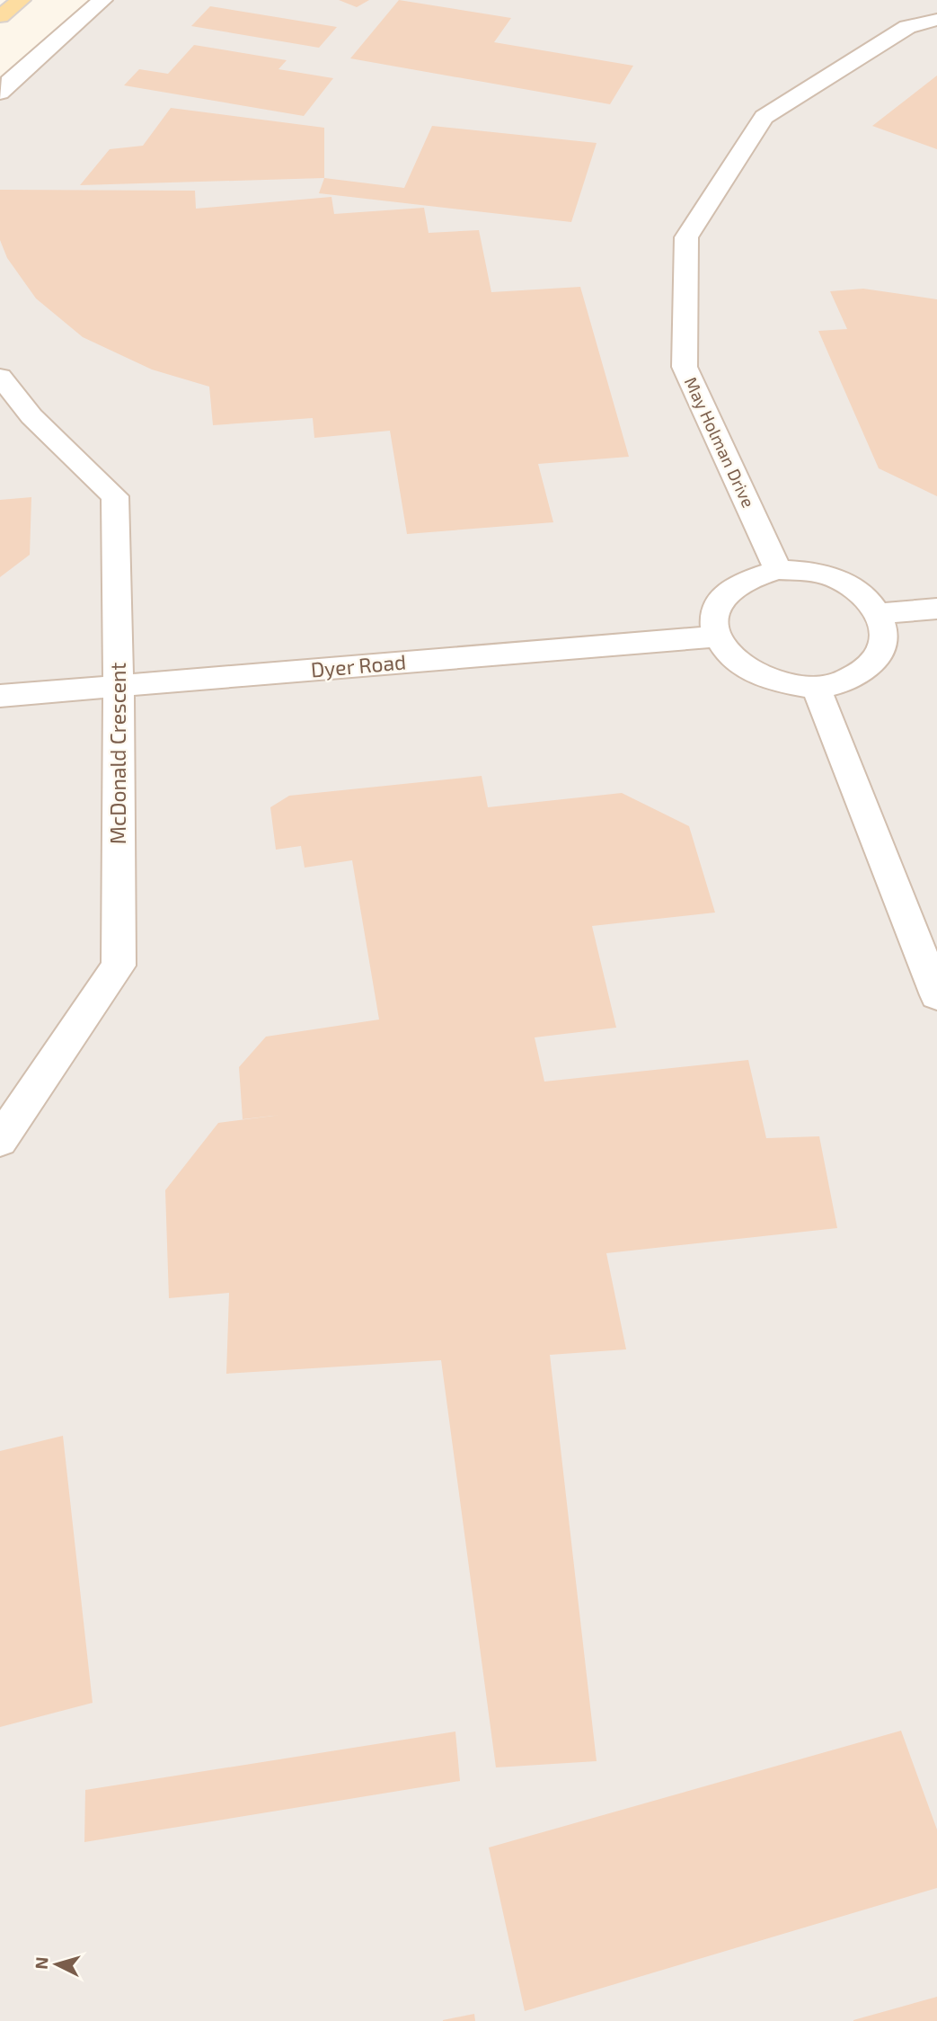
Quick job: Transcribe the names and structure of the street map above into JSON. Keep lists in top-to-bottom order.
{
  "streets": {
    "street": ["May Holman Drive", "Dyer Road", "McDonald Crescent"]
  },
  "crossings": [
    ["May Holman Drive", "Dyer Road"],
    ["Dyer Road", "McDonald Crescent"]
  ],
  "north": "left"
}
